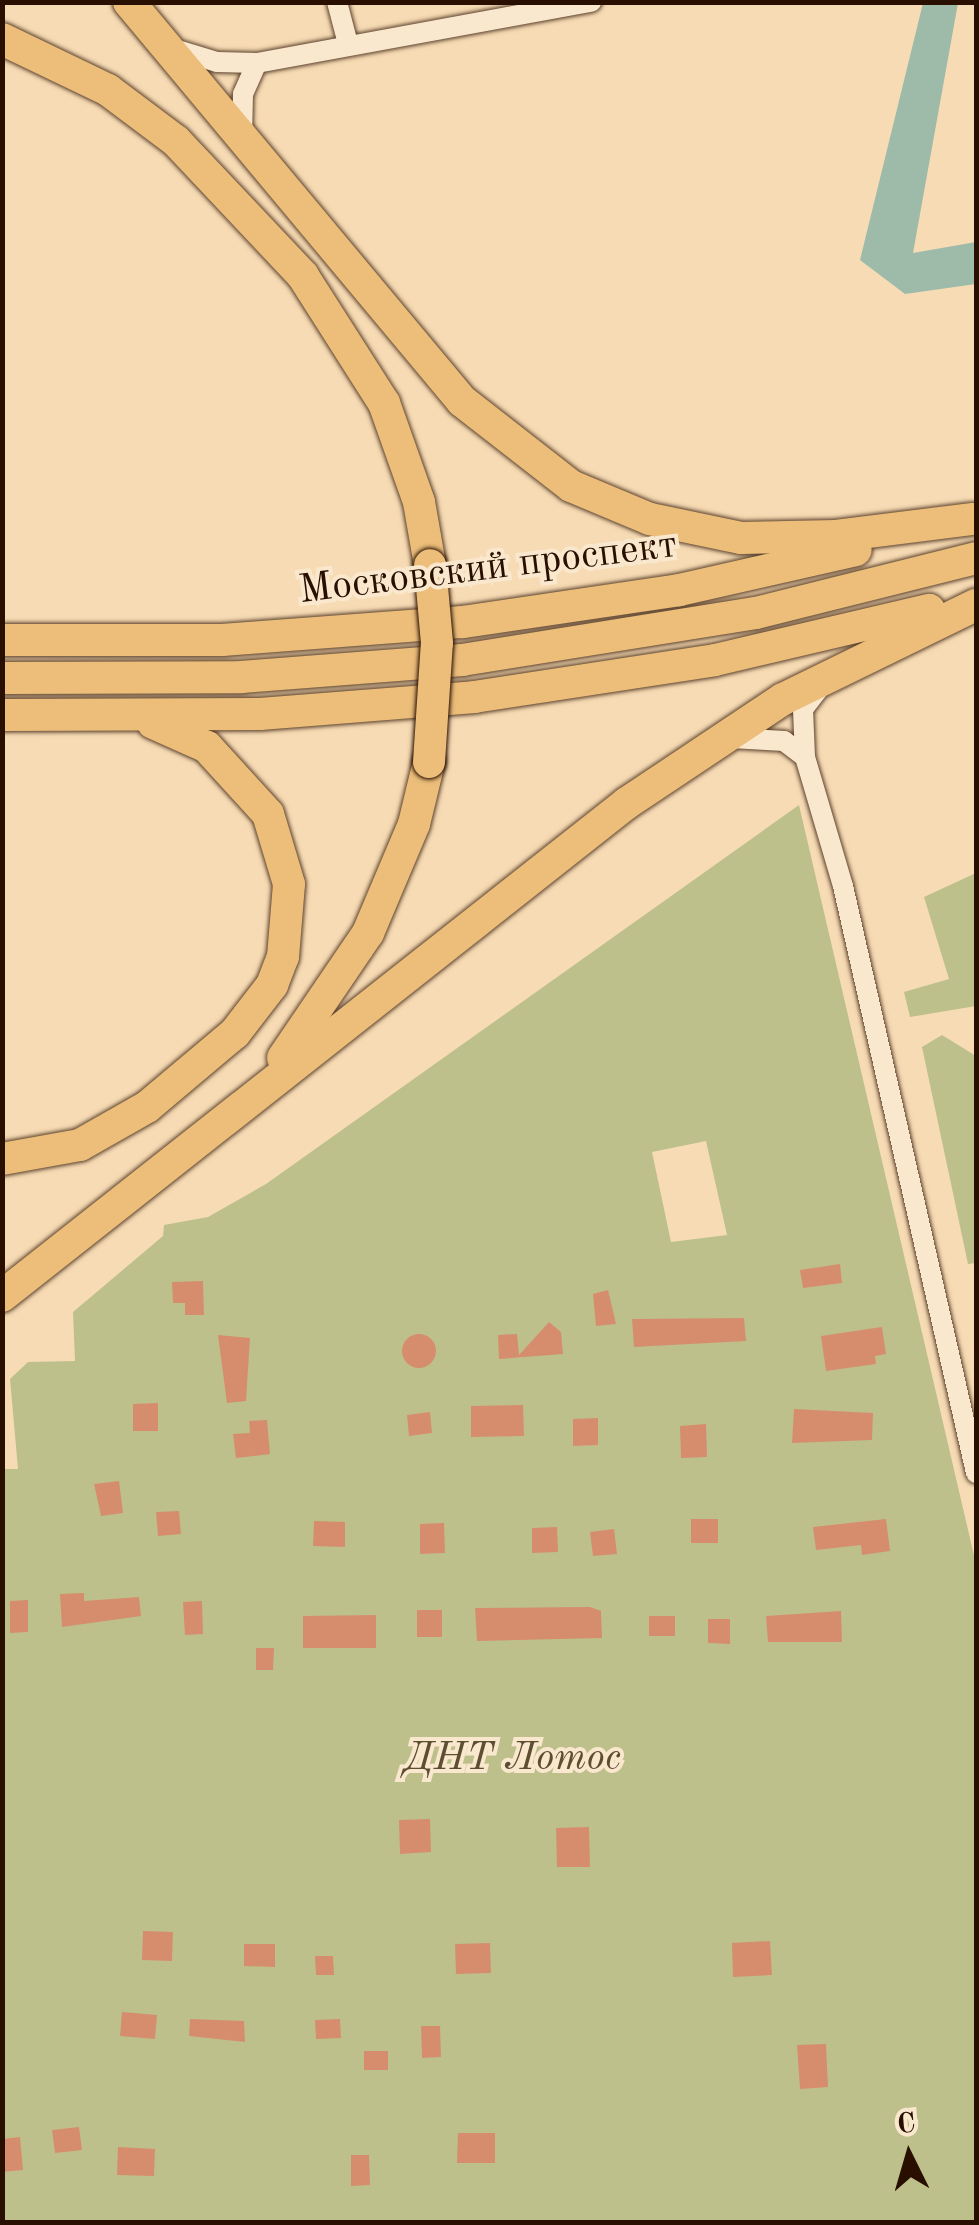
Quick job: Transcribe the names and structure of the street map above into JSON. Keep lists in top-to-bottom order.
{
  "streets": {
    "highway": ["Московский проспект"]
  },
  "parks": ["ДНТ Лотос"],
  "north": "top"
}
